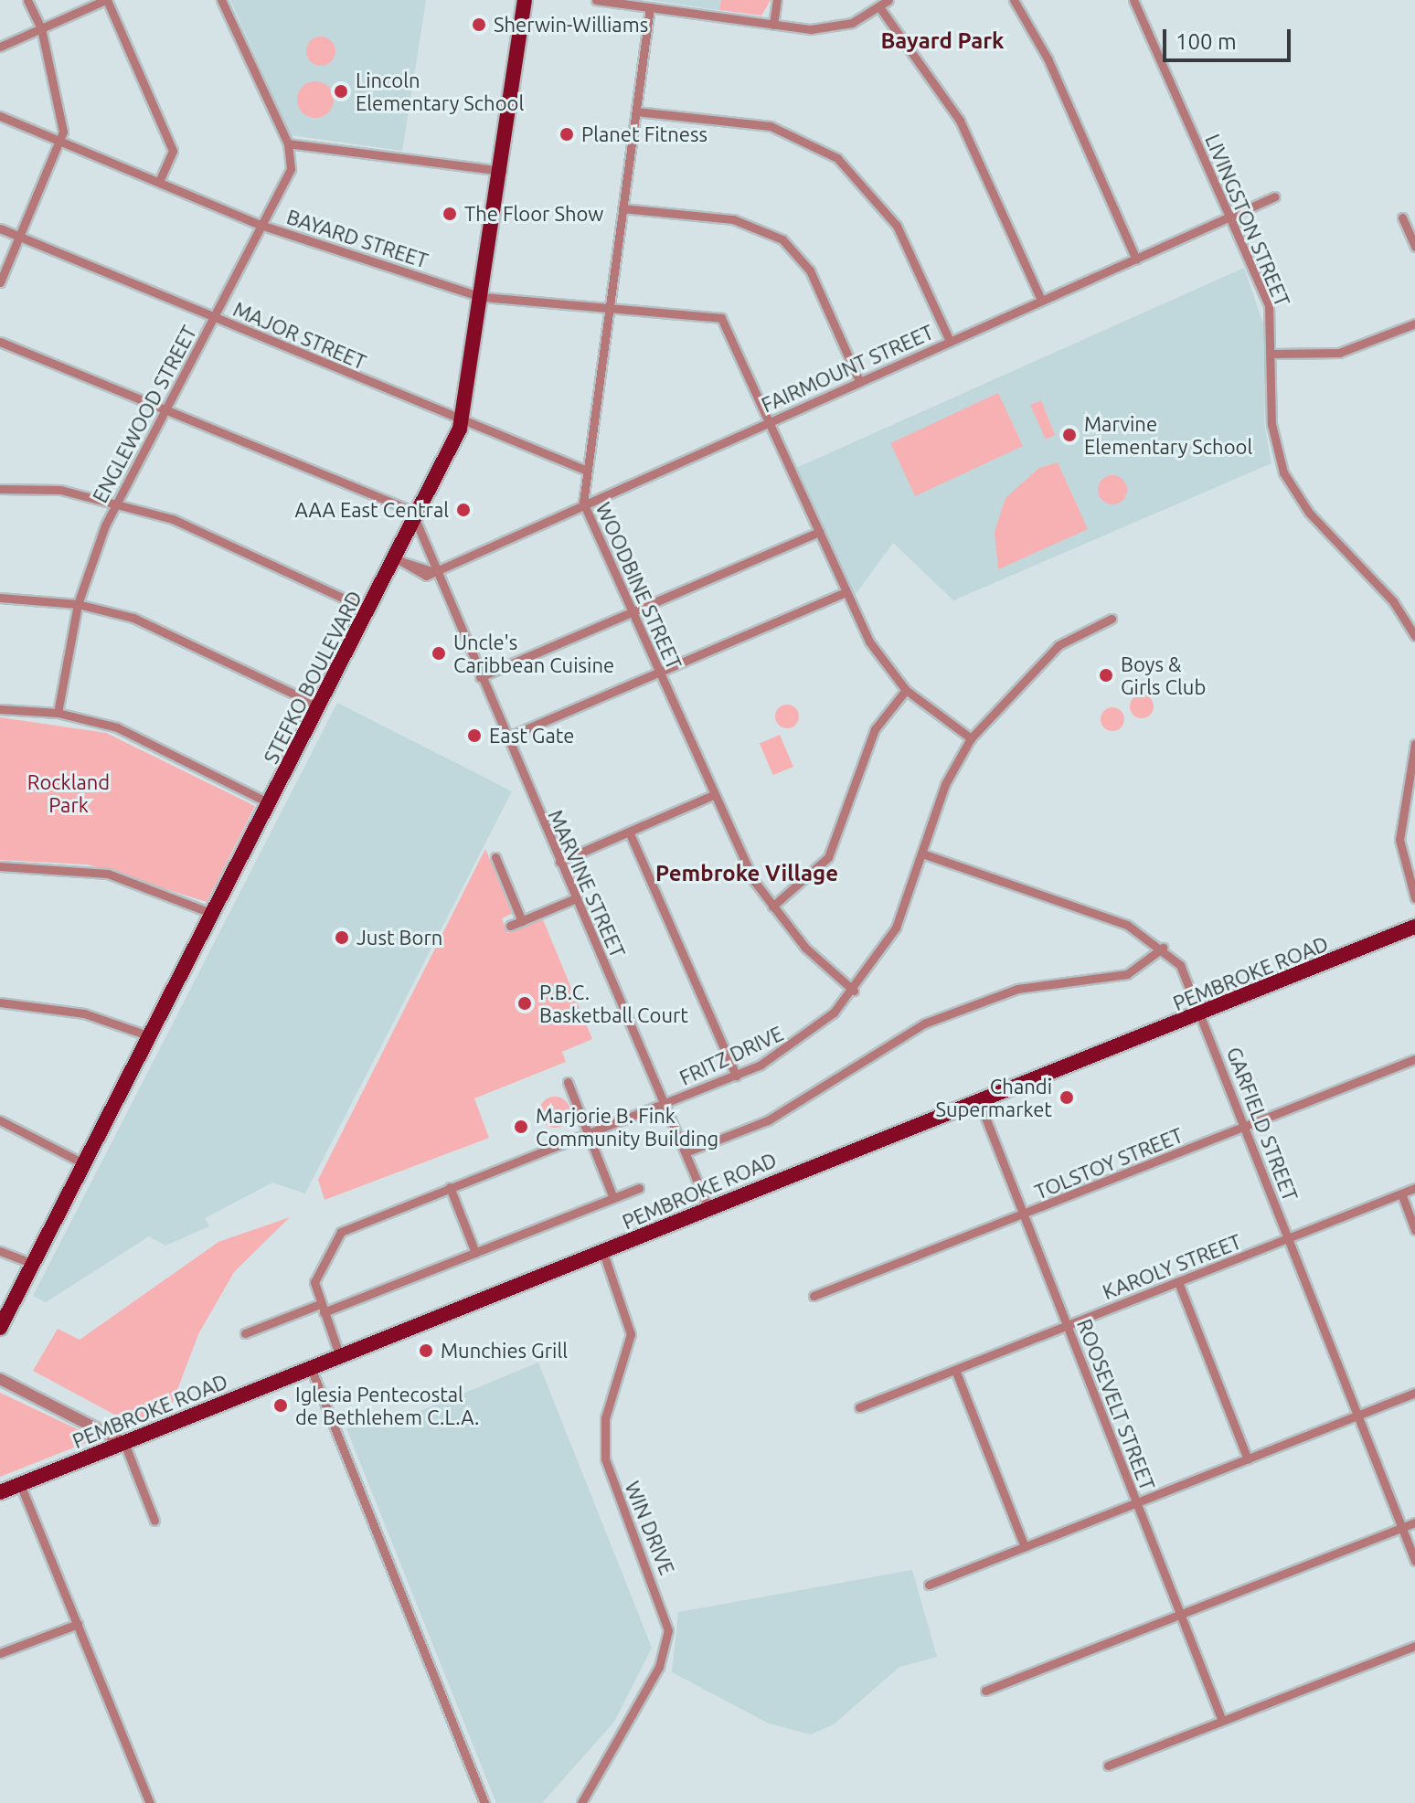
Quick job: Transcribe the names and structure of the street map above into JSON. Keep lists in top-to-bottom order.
{
  "streets": {
    "main road": ["STEFKO BOULEVARD", "PEMBROKE ROAD"],
    "street": [
      "LIVINGSTON STREET",
      "BAYARD STREET",
      "MAJOR STREET",
      "FAIRMOUNT STREET",
      "ENGLEWOOD STREET",
      "WOODBINE STREET",
      "MARVINE STREET",
      "FRITZ DRIVE",
      "GARFIELD STREET",
      "TOLSTOY STREET",
      "KAROLY STREET",
      "ROOSEVELT STREET",
      "WIN DRIVE"
    ]
  },
  "crossings": [
    ["LIVINGSTON STREET", "FAIRMOUNT STREET"],
    ["BAYARD STREET", "FAIRMOUNT STREET"],
    ["BAYARD STREET", "ENGLEWOOD STREET"],
    ["BAYARD STREET", "WOODBINE STREET"],
    ["BAYARD STREET", "STEFKO BOULEVARD"],
    ["MAJOR STREET", "ENGLEWOOD STREET"],
    ["MAJOR STREET", "WOODBINE STREET"],
    ["MAJOR STREET", "STEFKO BOULEVARD"],
    ["FAIRMOUNT STREET", "WOODBINE STREET"],
    ["FAIRMOUNT STREET", "MARVINE STREET"],
    ["WOODBINE STREET", "FRITZ DRIVE"],
    ["STEFKO BOULEVARD", "MARVINE STREET"],
    ["MARVINE STREET", "PEMBROKE ROAD"],
    ["MARVINE STREET", "FRITZ DRIVE"],
    ["PEMBROKE ROAD", "FRITZ DRIVE"],
    ["PEMBROKE ROAD", "GARFIELD STREET"],
    ["PEMBROKE ROAD", "ROOSEVELT STREET"],
    ["PEMBROKE ROAD", "WIN DRIVE"],
    ["FRITZ DRIVE", "GARFIELD STREET"],
    ["GARFIELD STREET", "TOLSTOY STREET"],
    ["GARFIELD STREET", "KAROLY STREET"],
    ["TOLSTOY STREET", "ROOSEVELT STREET"],
    ["KAROLY STREET", "ROOSEVELT STREET"]
  ],
  "districts": ["Bayard Park", "Pembroke Village"],
  "parks": ["Rockland Park"],
  "places": [
    "Sherwin-Williams",
    "Lincoln Elementary School",
    "Planet Fitness",
    "The Floor Show",
    "Marvine Elementary School",
    "AAA East Central",
    "Uncle's Caribbean Cuisine",
    "Boys & Girls Club",
    "East Gate",
    "Just Born",
    "P.B.C. Basketball Court",
    "Chandi Supermarket",
    "Marjorie B. Fink Community Building",
    "Munchies Grill",
    "Iglesia Pentecostal de Bethlehem C.L.A."
  ],
  "scale_bar": "100 m"
}
